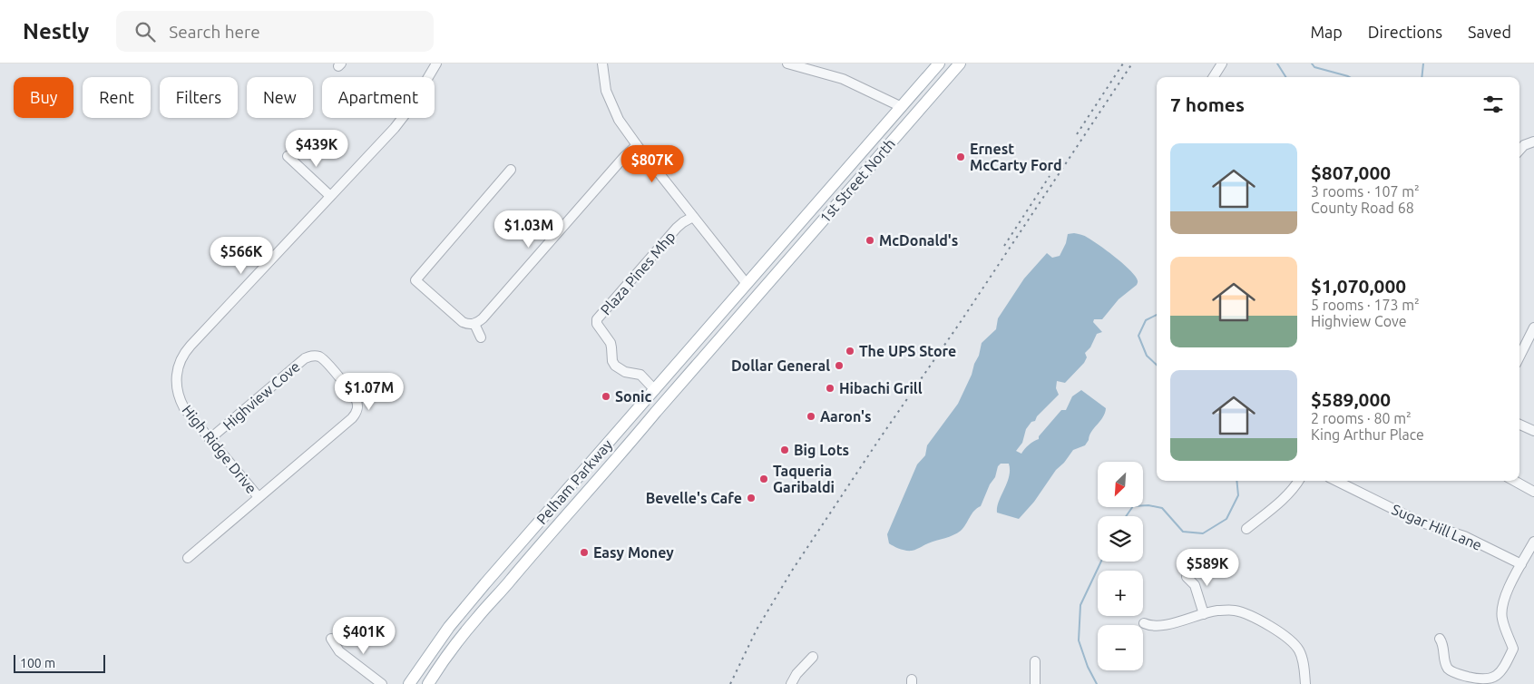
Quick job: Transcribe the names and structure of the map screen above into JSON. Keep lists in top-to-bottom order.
{
  "streets": {
    "main road": ["1st Street North", "Pelham Parkway"],
    "street": [
      "Plaza Pines Mhp",
      "Highview Cove",
      "High Ridge Drive",
      "Sugar Hill Lane"
    ]
  },
  "crossings": [
    ["1st Street North", "Pelham Parkway"],
    ["Plaza Pines Mhp", "Pelham Parkway"],
    ["Highview Cove", "High Ridge Drive"]
  ],
  "places": [
    "Ernest McCarty Ford",
    "McDonald's",
    "The UPS Store",
    "Dollar General",
    "Hibachi Grill",
    "Sonic",
    "Aaron's",
    "Big Lots",
    "Taqueria Garibaldi",
    "Bevelle's Cafe",
    "Easy Money"
  ],
  "scale_bar": "100 m",
  "north": "bottom left",
  "page": {
    "header": "Nestly",
    "search": "Search here",
    "nav": ["Map", "Directions", "Saved"],
    "chip": [
      "Buy",
      "Rent",
      "Filters",
      "New",
      "Apartment"
    ],
    "heading": "7 homes",
    "price": [
      "$439K",
      "$807K",
      "$1.03M",
      "$566K",
      "$1.07M",
      "$589K",
      "$401K"
    ],
    "list": [
      {
        "name": "$807,000",
        "note": "3 rooms · 107 m² · County Road 68"
      },
      {
        "name": "$1,070,000",
        "note": "5 rooms · 173 m² · Highview Cove"
      },
      {
        "name": "$589,000",
        "note": "2 rooms · 80 m² · King Arthur Place"
      }
    ],
    "map_buttons": ["+", "−"],
    "scale": "100 m"
  }
}
